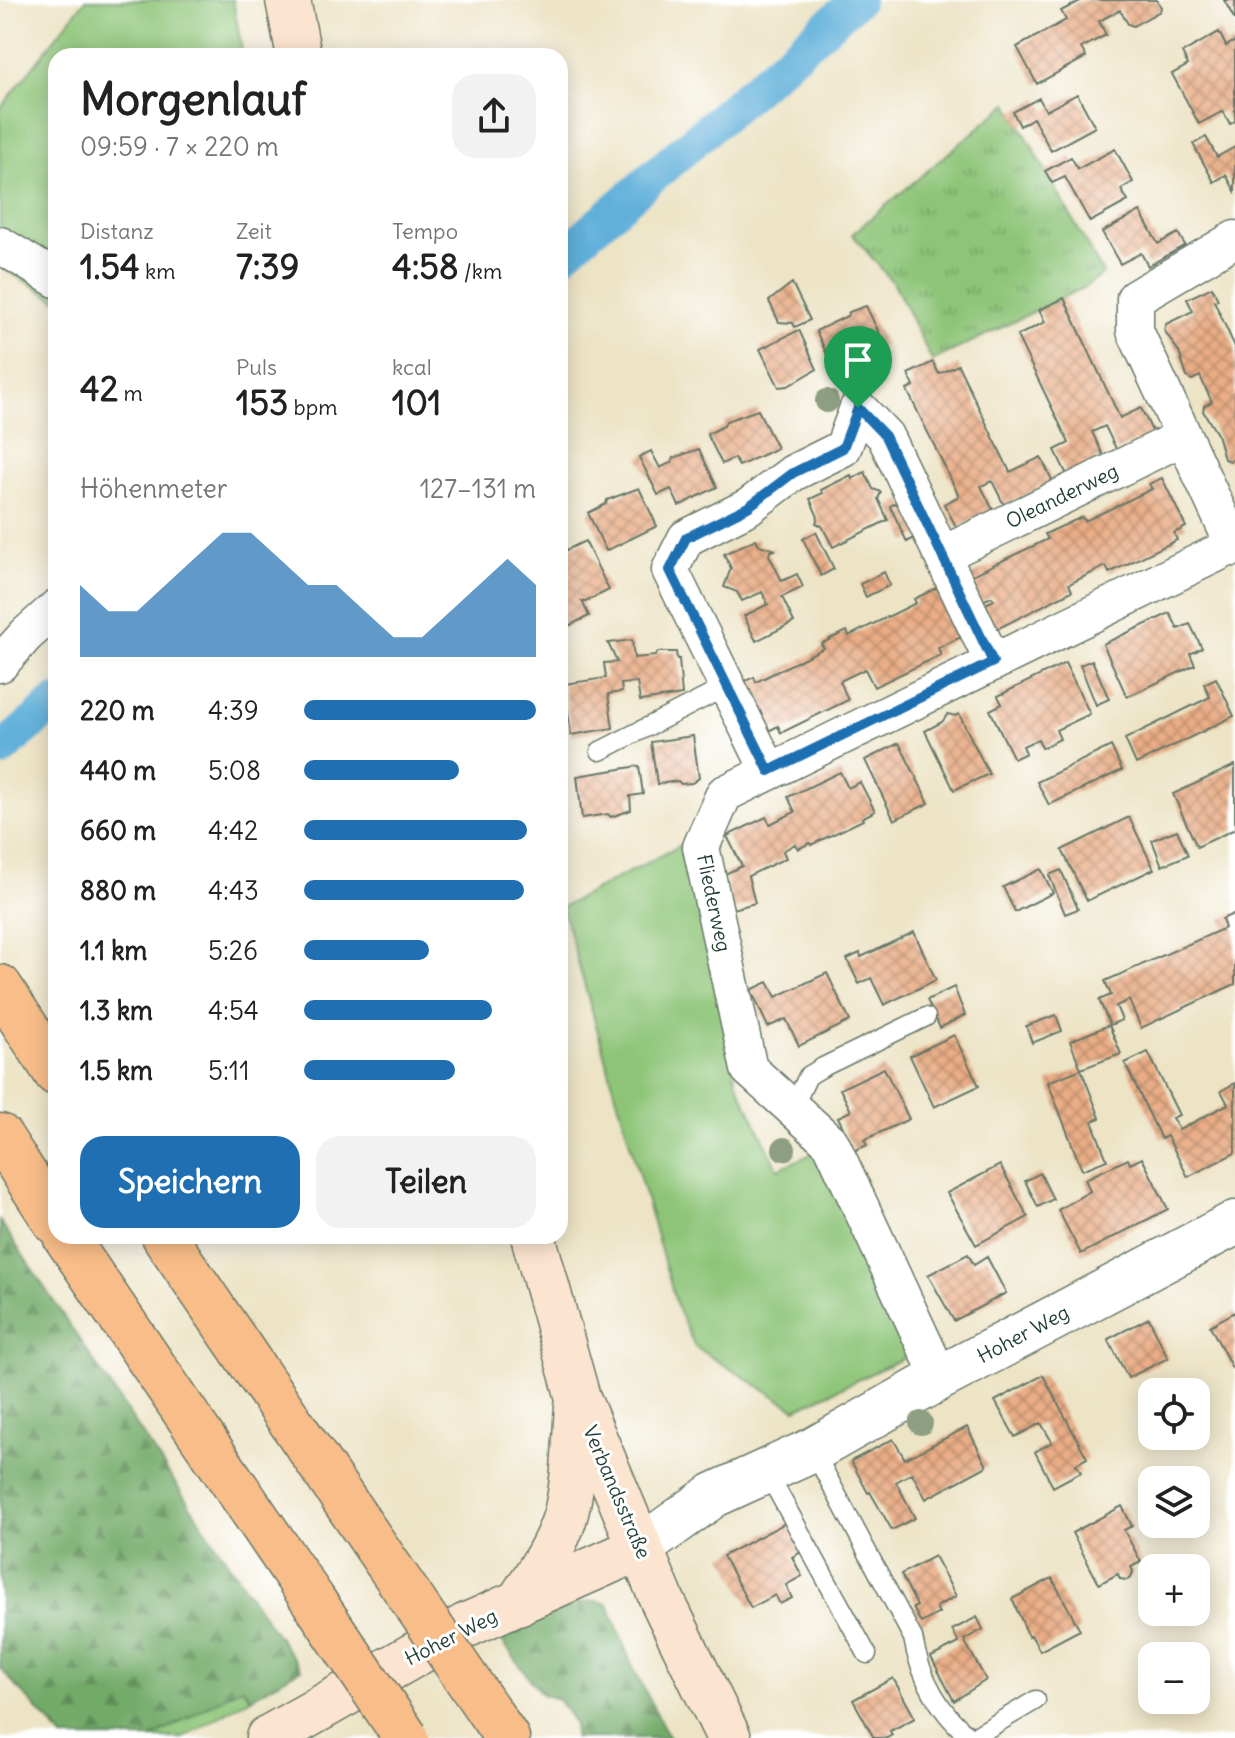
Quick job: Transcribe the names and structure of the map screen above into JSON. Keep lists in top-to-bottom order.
{
  "streets": {
    "main road": ["Hoher Weg", "Verbandsstraße"],
    "street": ["Oleanderweg", "Fliederweg"]
  },
  "crossings": [
    ["Fliederweg", "Hoher Weg"],
    ["Hoher Weg", "Verbandsstraße"]
  ],
  "page": {
    "heading": ["Morgenlauf", "09:59 · 7 × 220 m"],
    "stats": [
      ["Distanz", "1.54 km"],
      ["Zeit", "7:39"],
      ["Tempo", "4:58 /km"],
      ["42 m"],
      ["Puls", "153 bpm"],
      ["kcal", "101"]
    ],
    "chart": ["Höhenmeter", "127–131 m"],
    "list": [
      {
        "name": "220 m",
        "note": "4:39"
      },
      {
        "name": "440 m",
        "note": "5:08"
      },
      {
        "name": "660 m",
        "note": "4:42"
      },
      {
        "name": "880 m",
        "note": "4:43"
      },
      {
        "name": "1.1 km",
        "note": "5:26"
      },
      {
        "name": "1.3 km",
        "note": "4:54"
      },
      {
        "name": "1.5 km",
        "note": "5:11"
      }
    ],
    "buttons": ["Speichern", "Teilen"],
    "map_buttons": ["+", "−"]
  }
}
